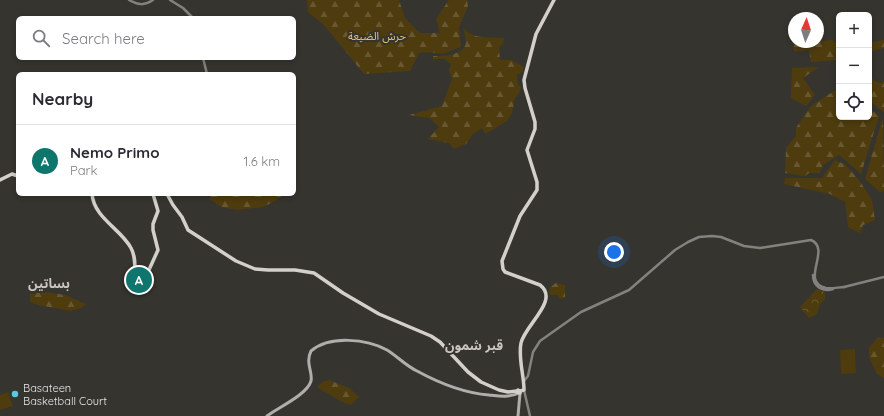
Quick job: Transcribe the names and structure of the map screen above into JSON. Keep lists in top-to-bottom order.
{
  "districts": ["بساتين", "قبر شمون"],
  "parks": ["حرش الضيعة"],
  "places": ["Basateen Basketball Court"],
  "north": "top",
  "page": {
    "map_buttons": ["+", "−"],
    "search": "Search here",
    "heading": "Nearby",
    "list": [
      {
        "mark": "A",
        "name": "Nemo Primo",
        "note": "Park",
        "value": "1.6 km"
      }
    ],
    "pins": "A"
  }
}
